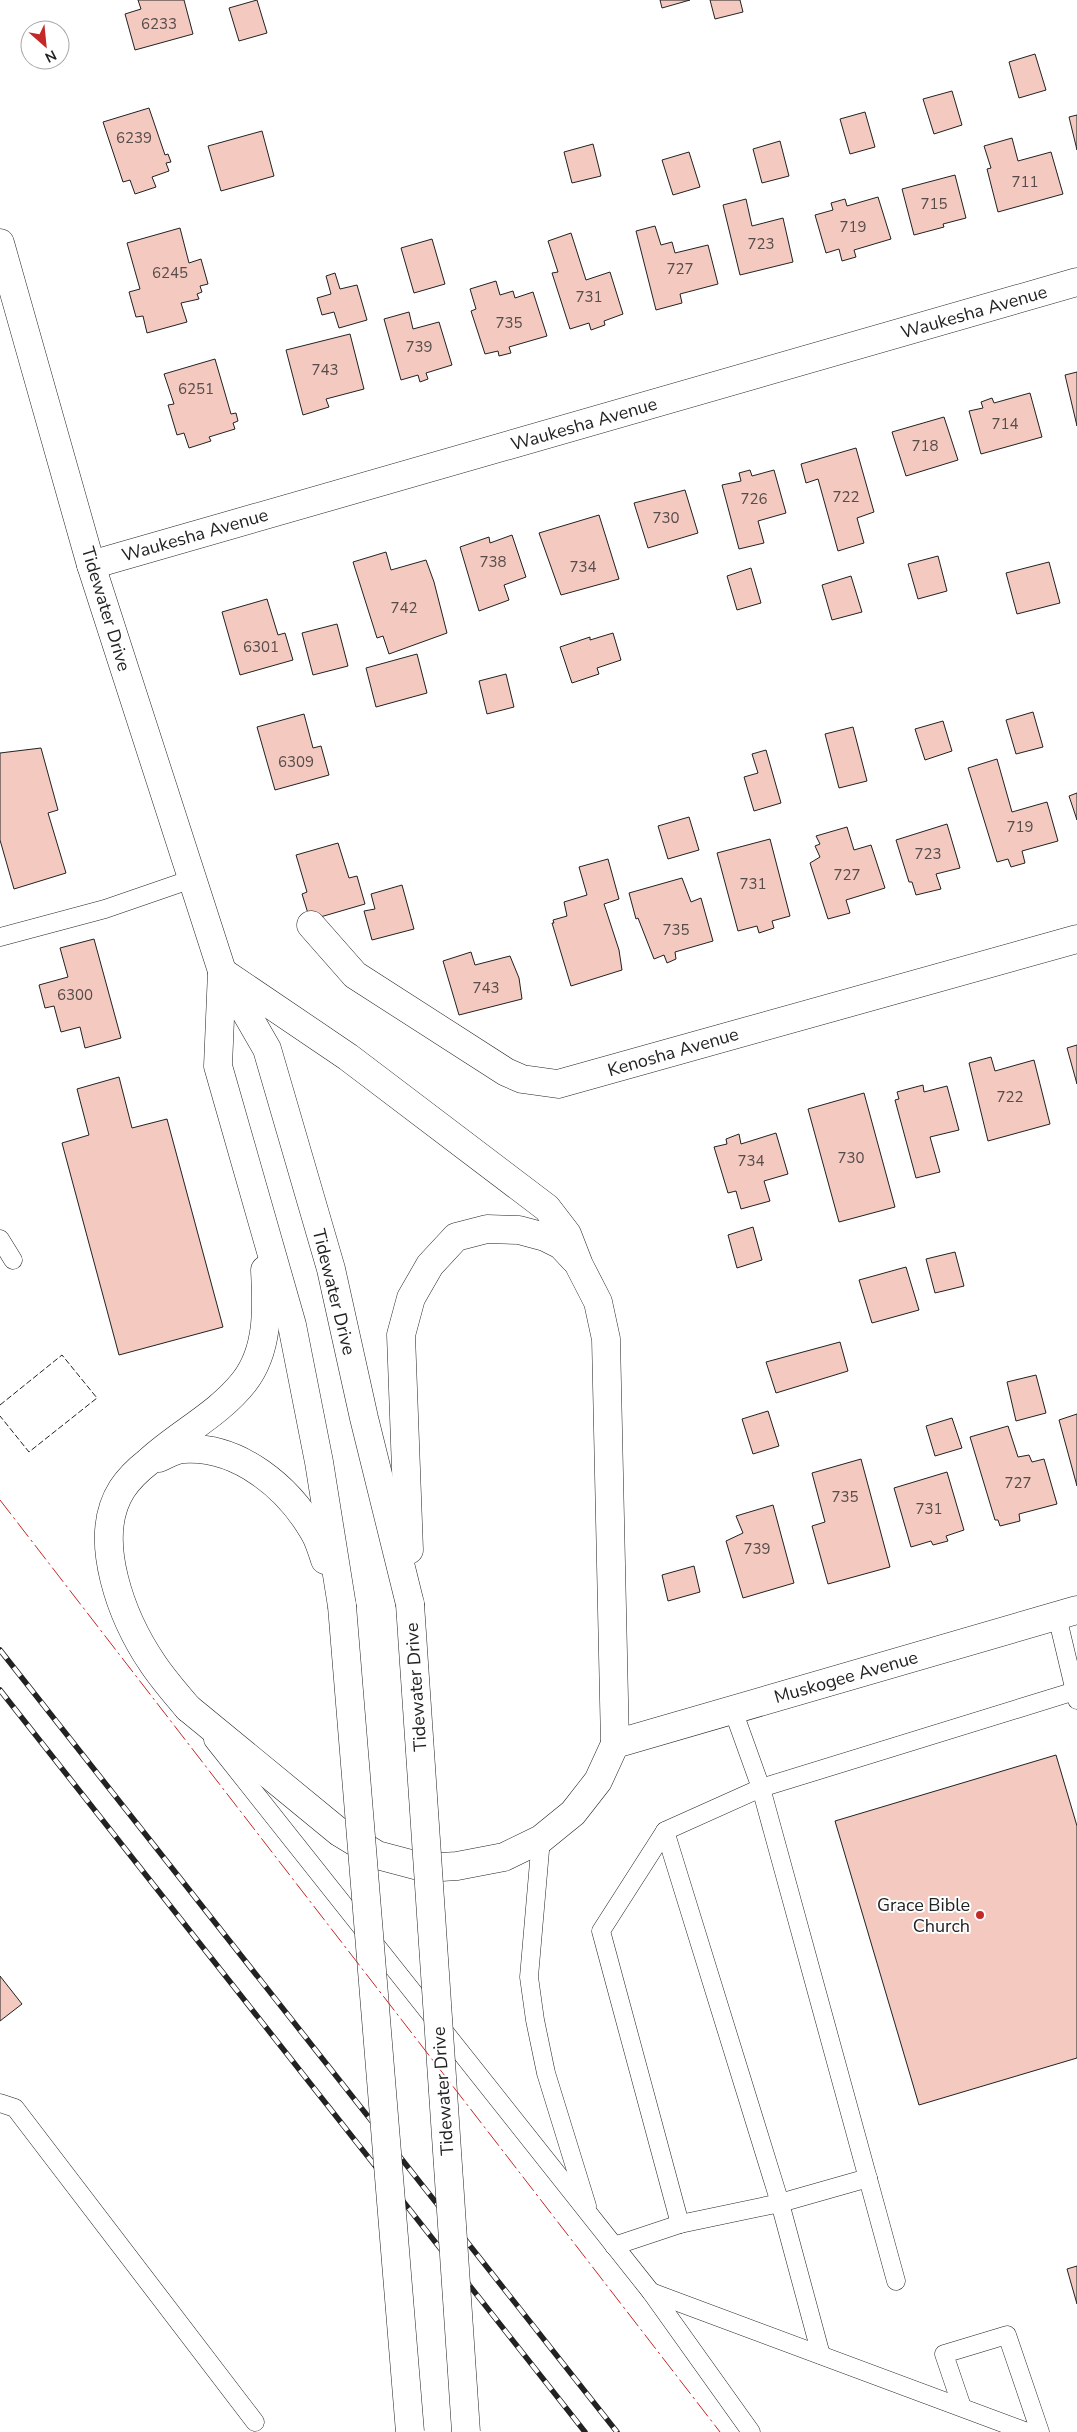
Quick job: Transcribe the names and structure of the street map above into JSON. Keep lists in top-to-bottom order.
{
  "streets": {
    "main road": [
      "Waukesha Avenue",
      "Tidewater Drive",
      "Kenosha Avenue",
      "Muskogee Avenue"
    ]
  },
  "crossings": [
    ["Waukesha Avenue", "Tidewater Drive"]
  ],
  "places": ["Grace Bible Church"],
  "house_numbers": [
    "6233",
    "6239",
    "711",
    "715",
    "719",
    "723",
    "727",
    "6245",
    "731",
    "735",
    "739",
    "743",
    "6251",
    "714",
    "718",
    "722",
    "726",
    "730",
    "738",
    "734",
    "742",
    "6301",
    "6309",
    "719",
    "723",
    "727",
    "731",
    "735",
    "743",
    "6300",
    "722",
    "730",
    "734",
    "727",
    "735",
    "731",
    "739"
  ],
  "north": "bottom right"
}
